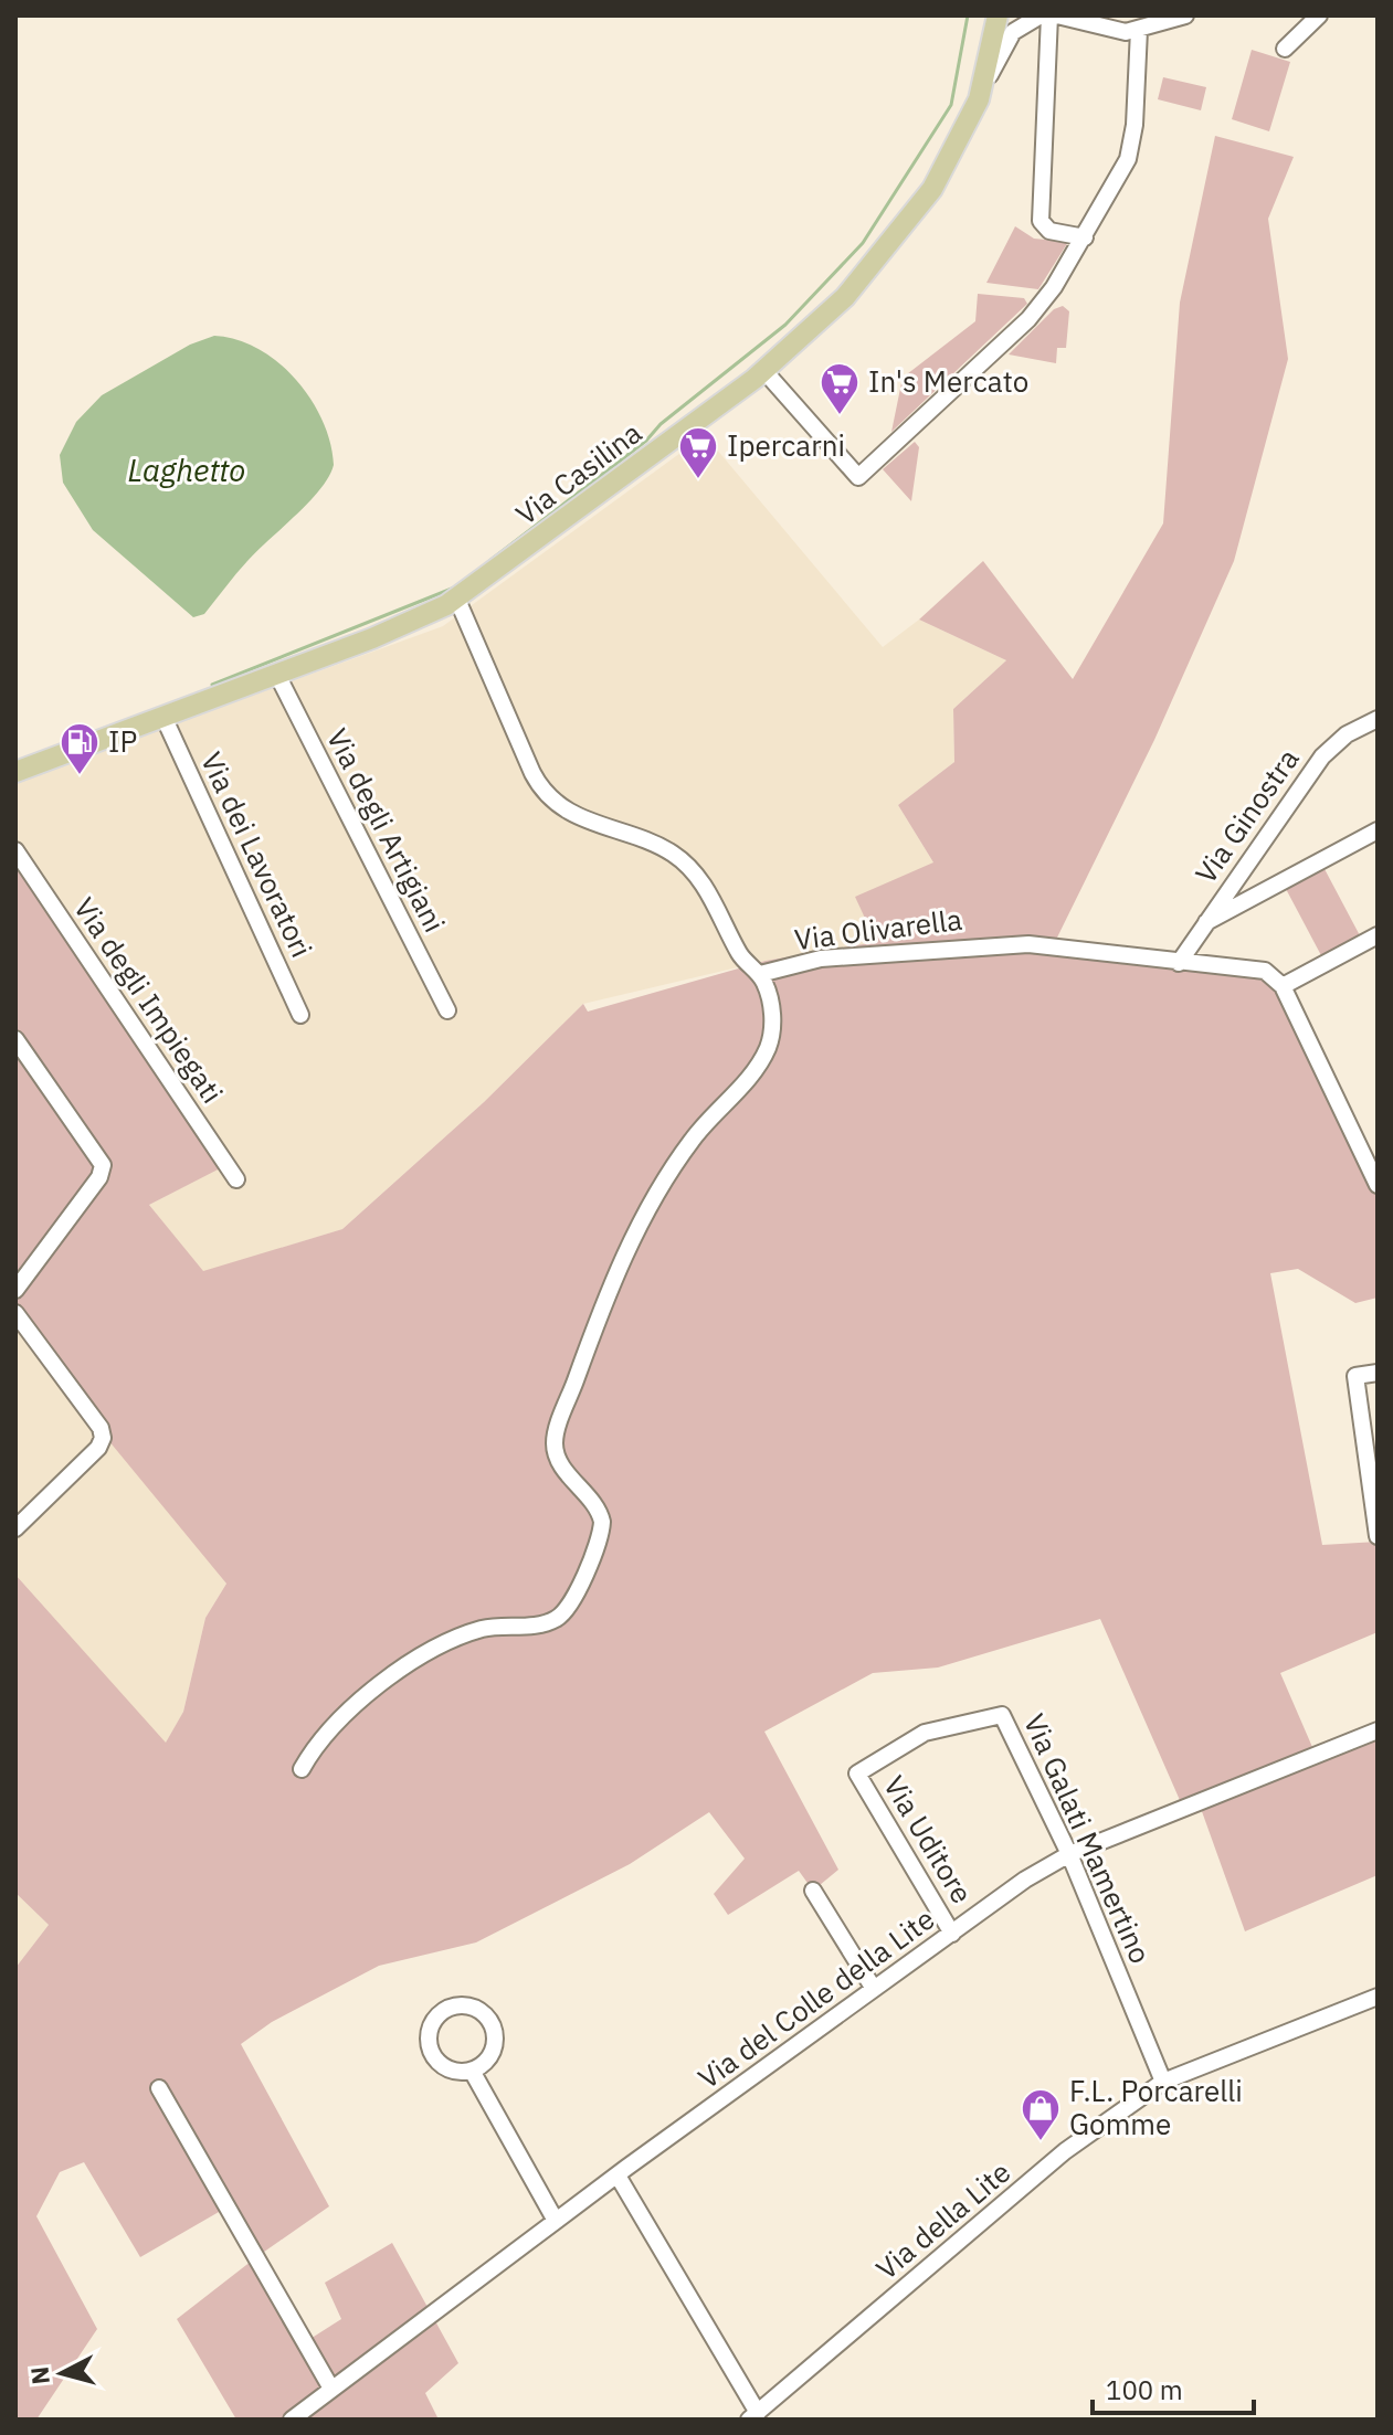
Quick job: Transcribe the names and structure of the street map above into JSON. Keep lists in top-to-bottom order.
{
  "streets": {
    "main road": ["Via Casilina"],
    "street": [
      "Via Ginostra",
      "Via degli Artigiani",
      "Via dei Lavoratori",
      "Via Olivarella",
      "Via degli Impiegati",
      "Via Galati Mamertino",
      "Via Uditore",
      "Via del Colle della Lite",
      "Via della Lite"
    ]
  },
  "crossings": [
    ["Via Casilina", "Via degli Artigiani"],
    ["Via Casilina", "Via dei Lavoratori"],
    ["Via Casilina", "Via Olivarella"],
    ["Via Ginostra", "Via Olivarella"],
    ["Via Galati Mamertino", "Via Uditore"],
    ["Via Galati Mamertino", "Via del Colle della Lite"],
    ["Via Galati Mamertino", "Via della Lite"],
    ["Via Uditore", "Via del Colle della Lite"]
  ],
  "water": ["Laghetto"],
  "places": {
    "supermarket": ["In's Mercato", "Ipercarni"],
    "fuel station": ["IP"],
    "shop": ["F.L. Porcarelli Gomme"]
  },
  "scale_bar": "100 m",
  "north": "left"
}
